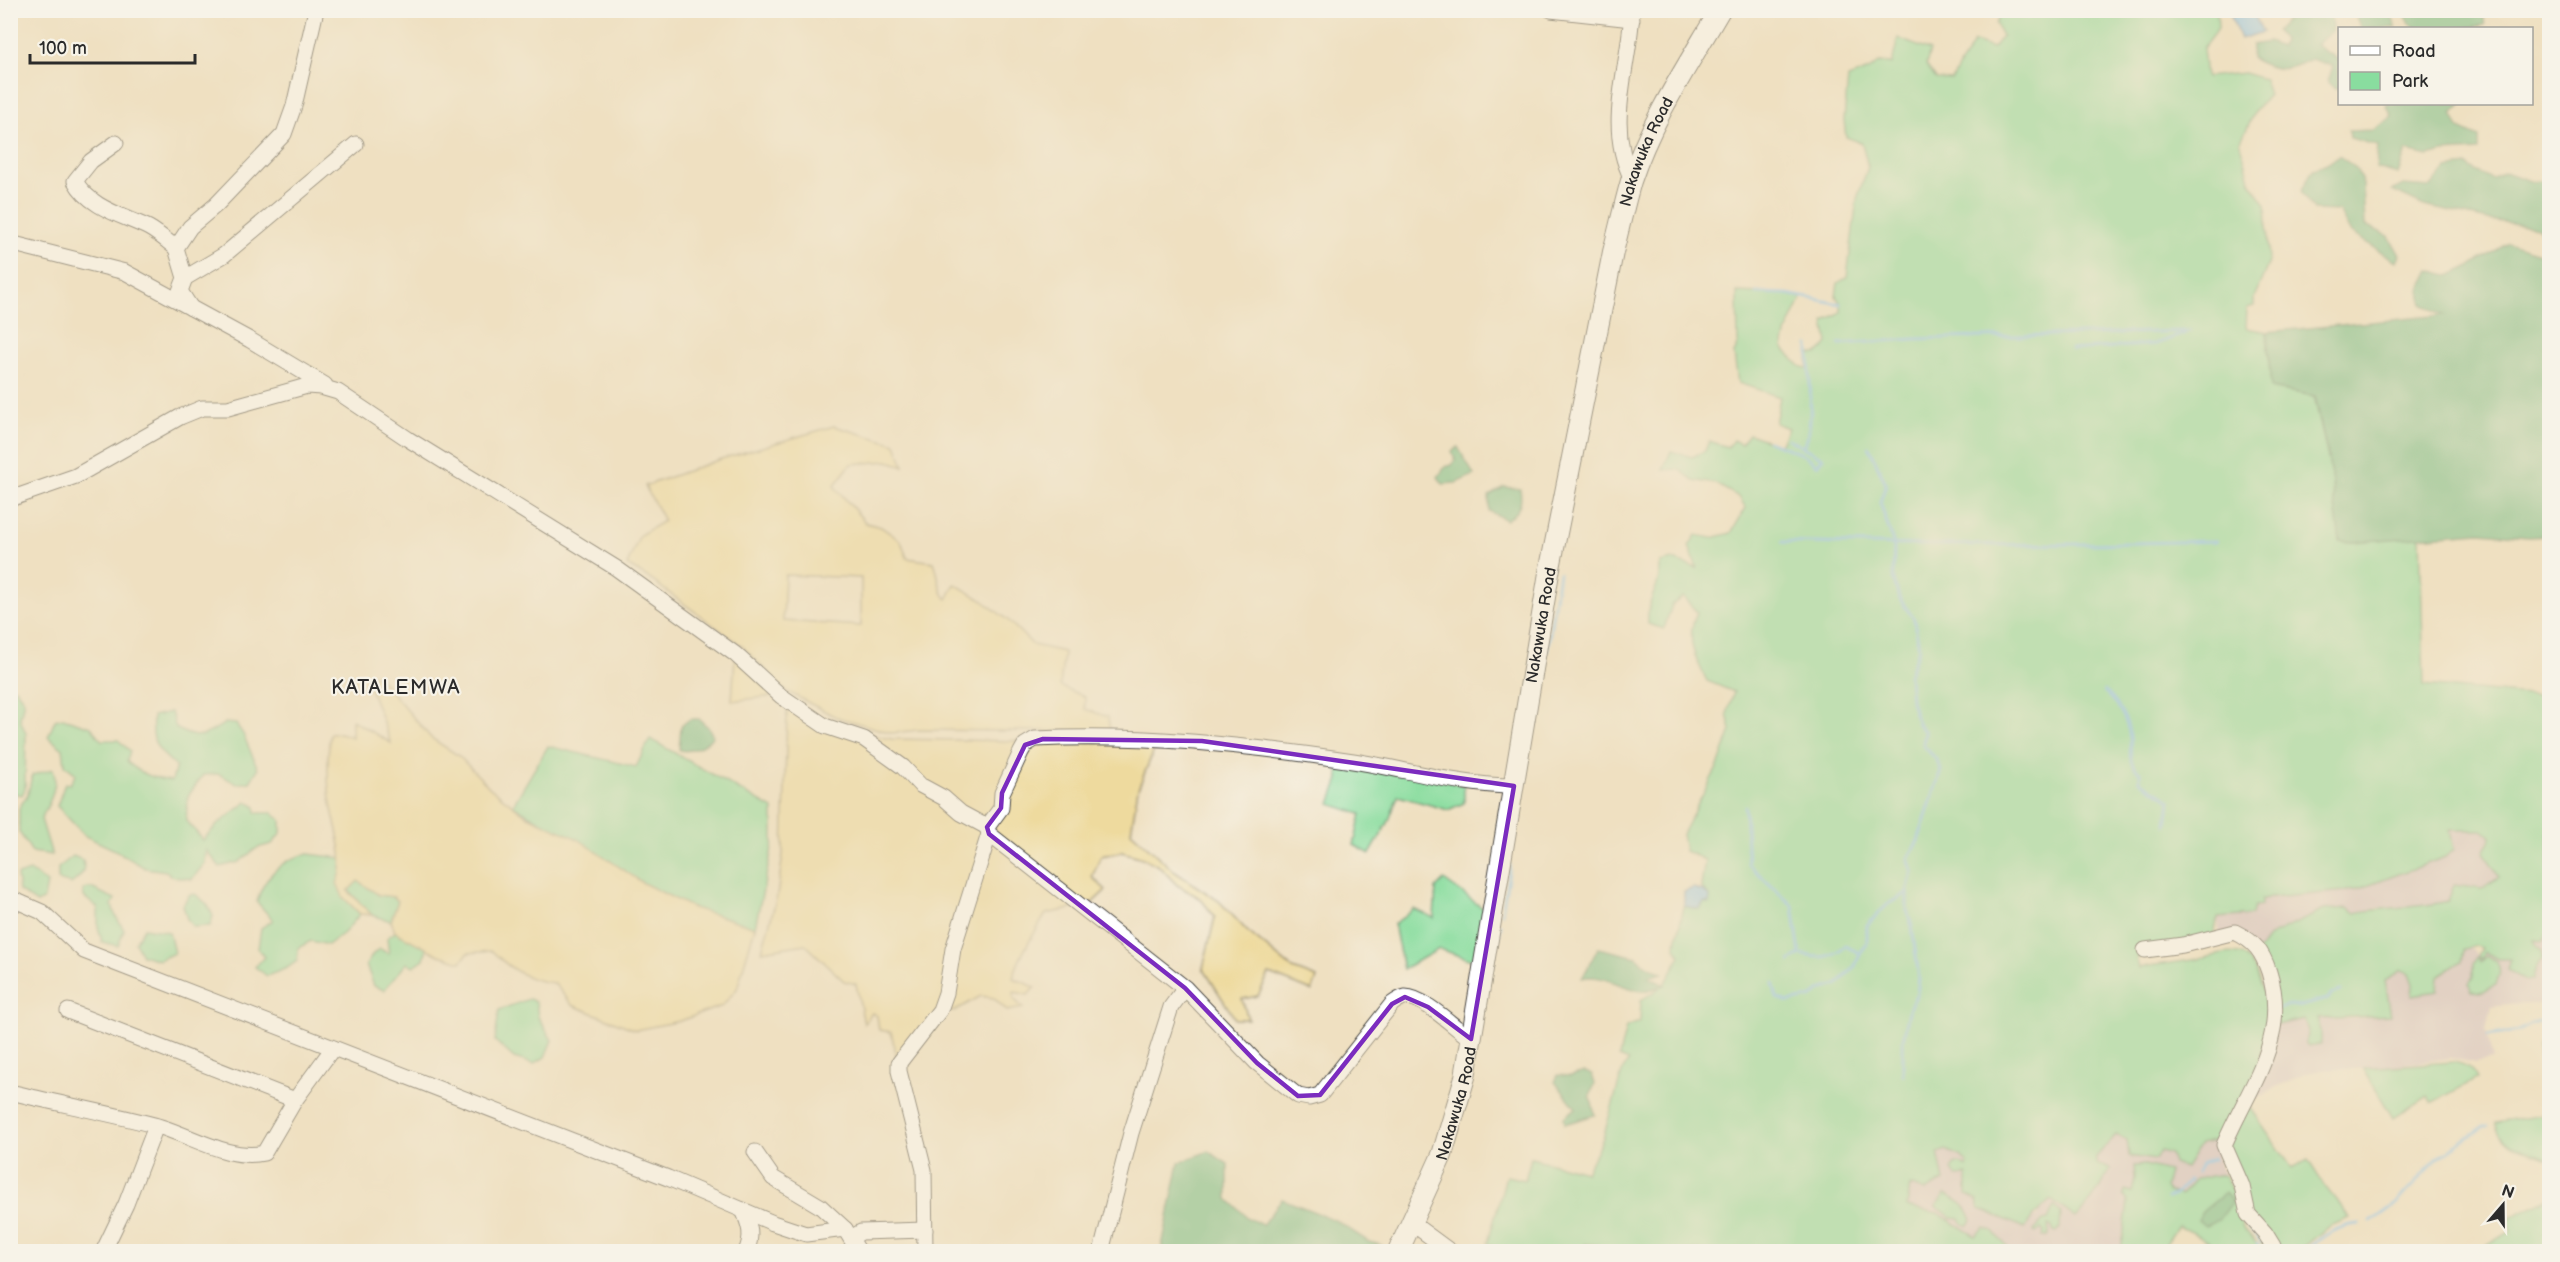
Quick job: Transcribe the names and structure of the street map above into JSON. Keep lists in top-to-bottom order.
{
  "streets": {
    "main road": ["Nakawuka Road"]
  },
  "districts": ["KATALEMWA"],
  "legend": ["Road", "Park"],
  "scale_bar": "100 m",
  "north": "top"
}
